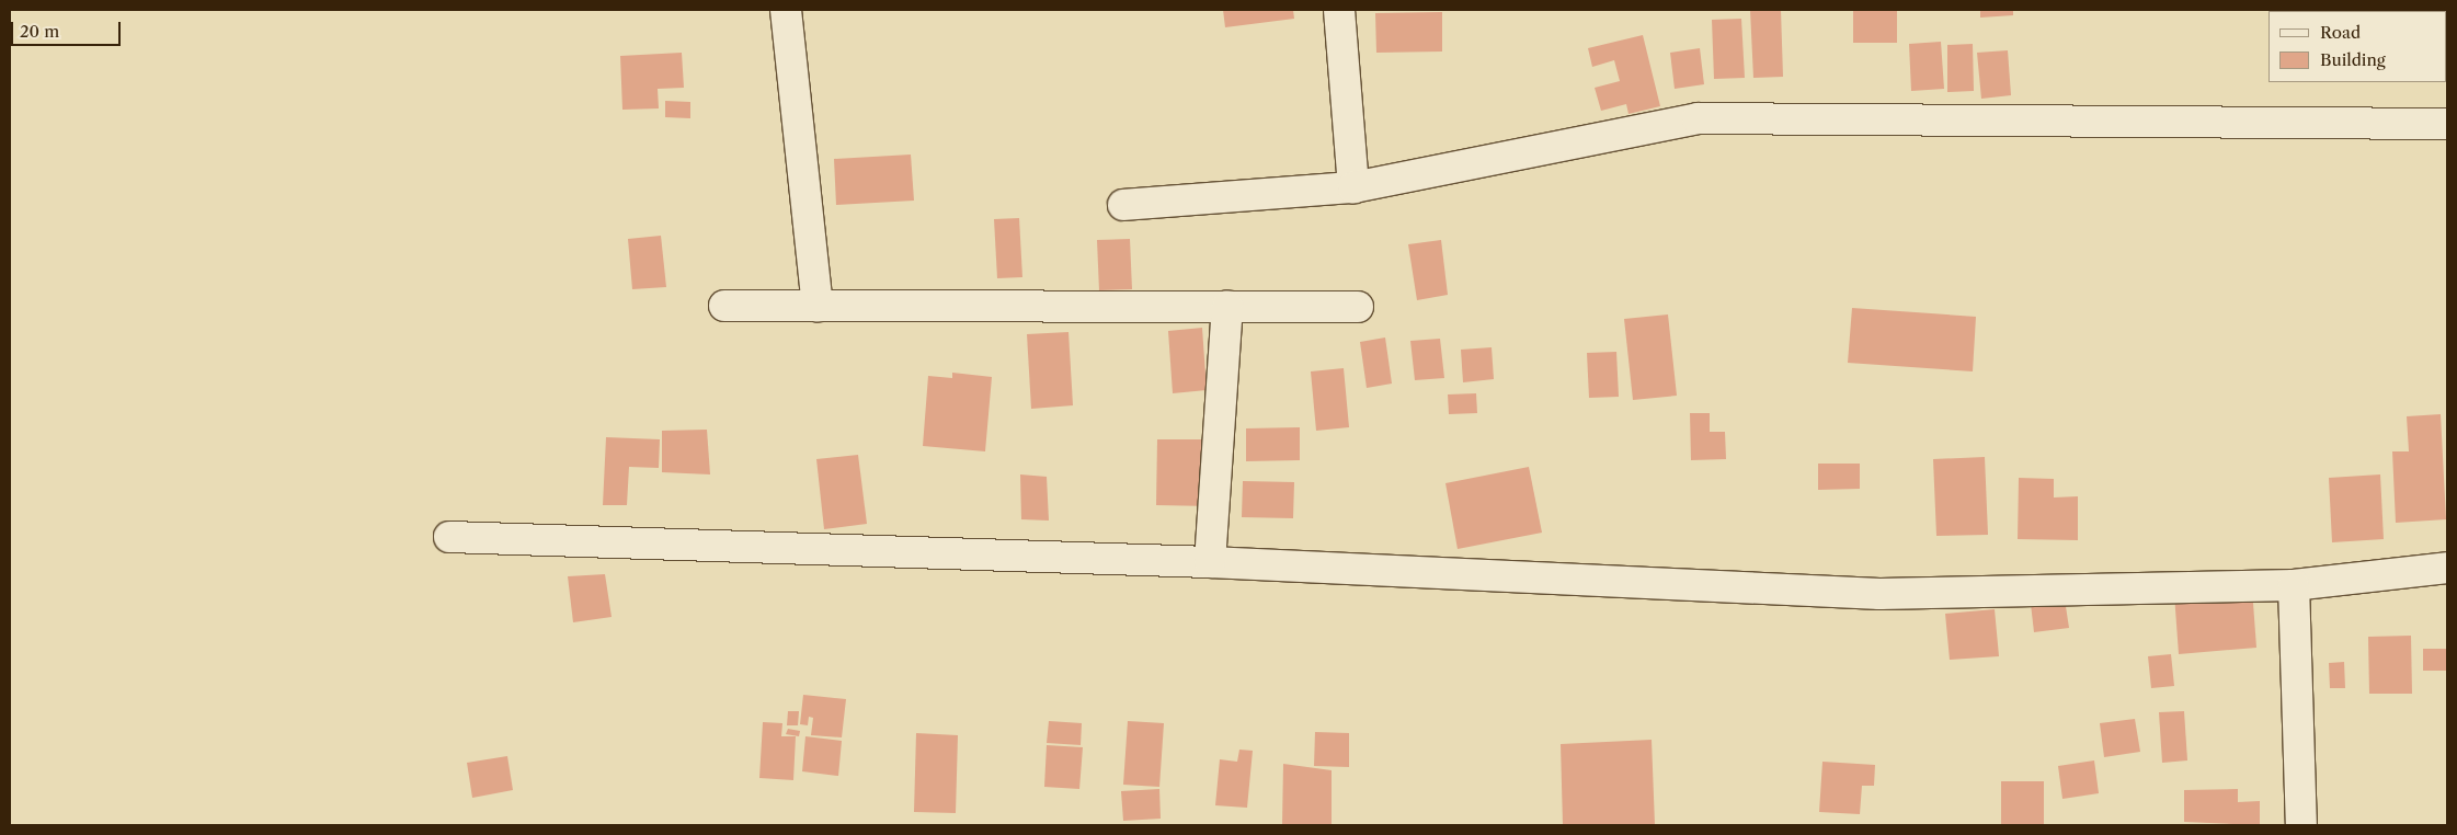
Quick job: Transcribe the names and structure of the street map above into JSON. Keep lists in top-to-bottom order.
{
  "legend": ["Road", "Building"],
  "scale_bar": "20 m"
}
